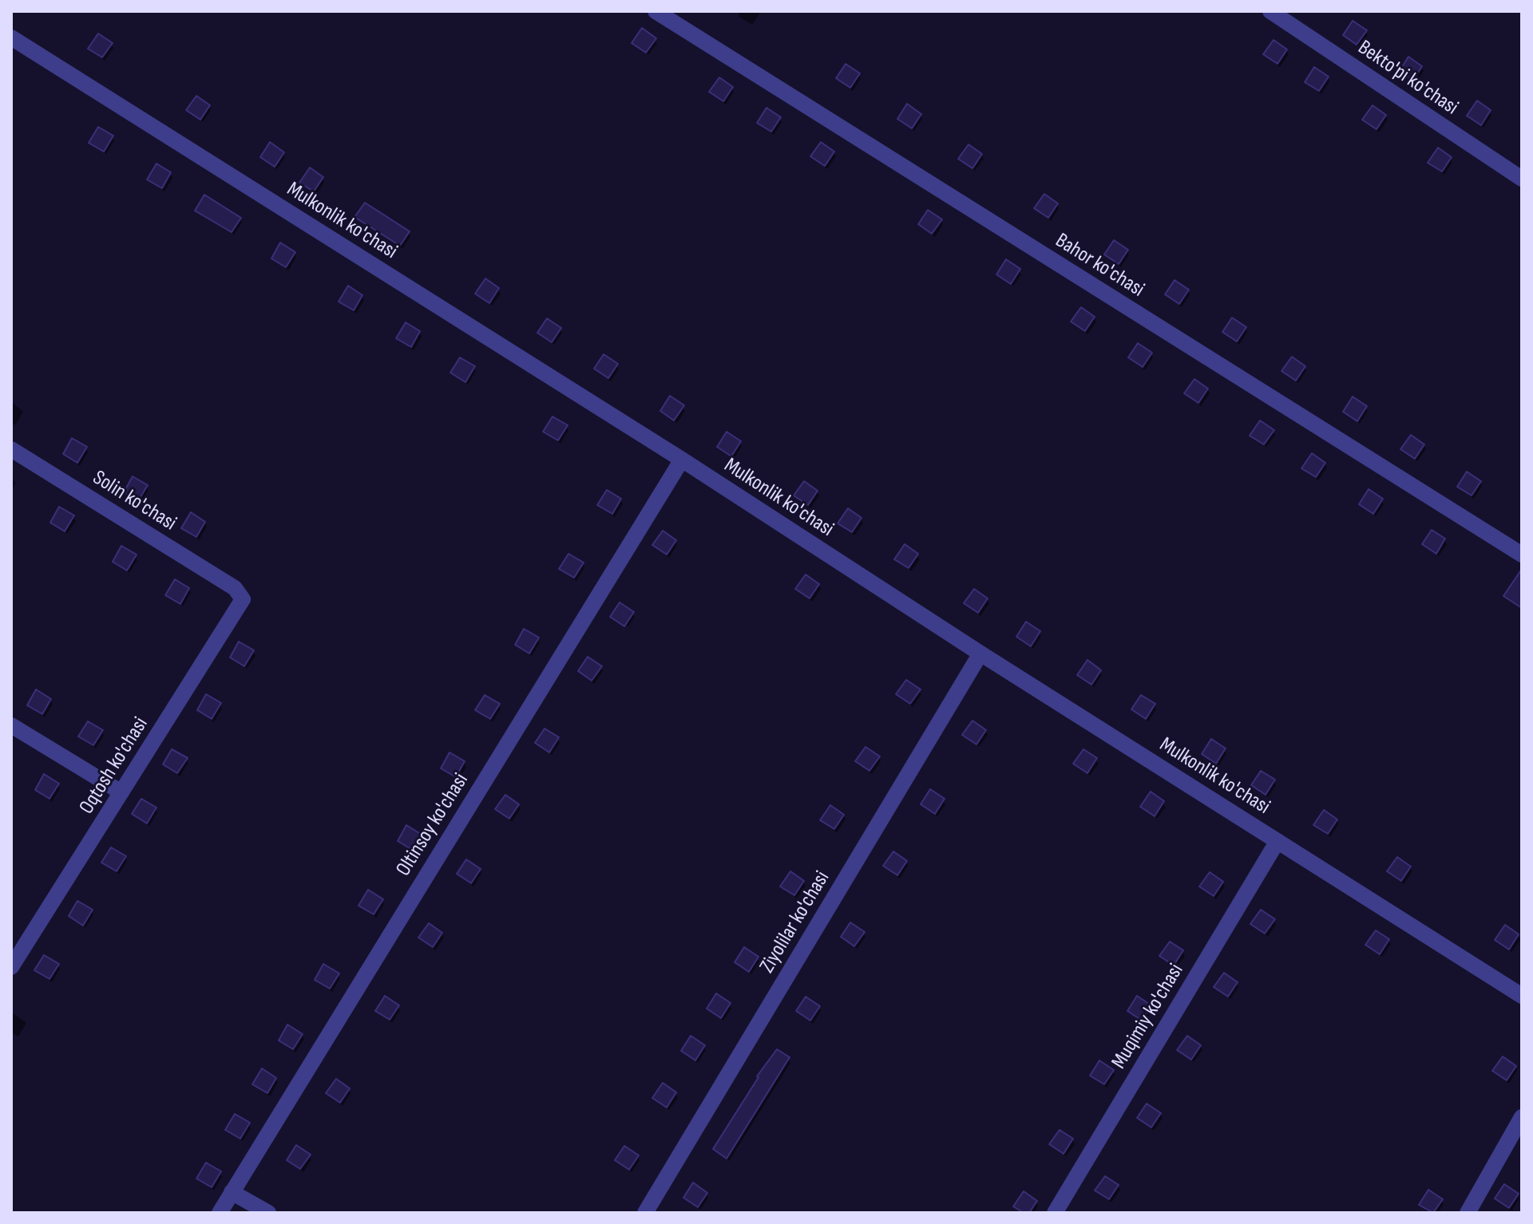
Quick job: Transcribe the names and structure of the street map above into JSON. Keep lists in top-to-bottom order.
{
  "streets": {
    "street": [
      "Bekto'pi ko'chasi",
      "Mulkonlik ko'chasi",
      "Bahor ko'chasi",
      "Solin ko'chasi",
      "Oqtosh ko'chasi",
      "Oltinsoy ko'chasi",
      "Ziyolilar ko'chasi",
      "Muqimiy ko'chasi"
    ]
  },
  "crossings": [
    ["Mulkonlik ko'chasi", "Oltinsoy ko'chasi"],
    ["Mulkonlik ko'chasi", "Ziyolilar ko'chasi"],
    ["Mulkonlik ko'chasi", "Muqimiy ko'chasi"],
    ["Solin ko'chasi", "Oqtosh ko'chasi"]
  ]
}
